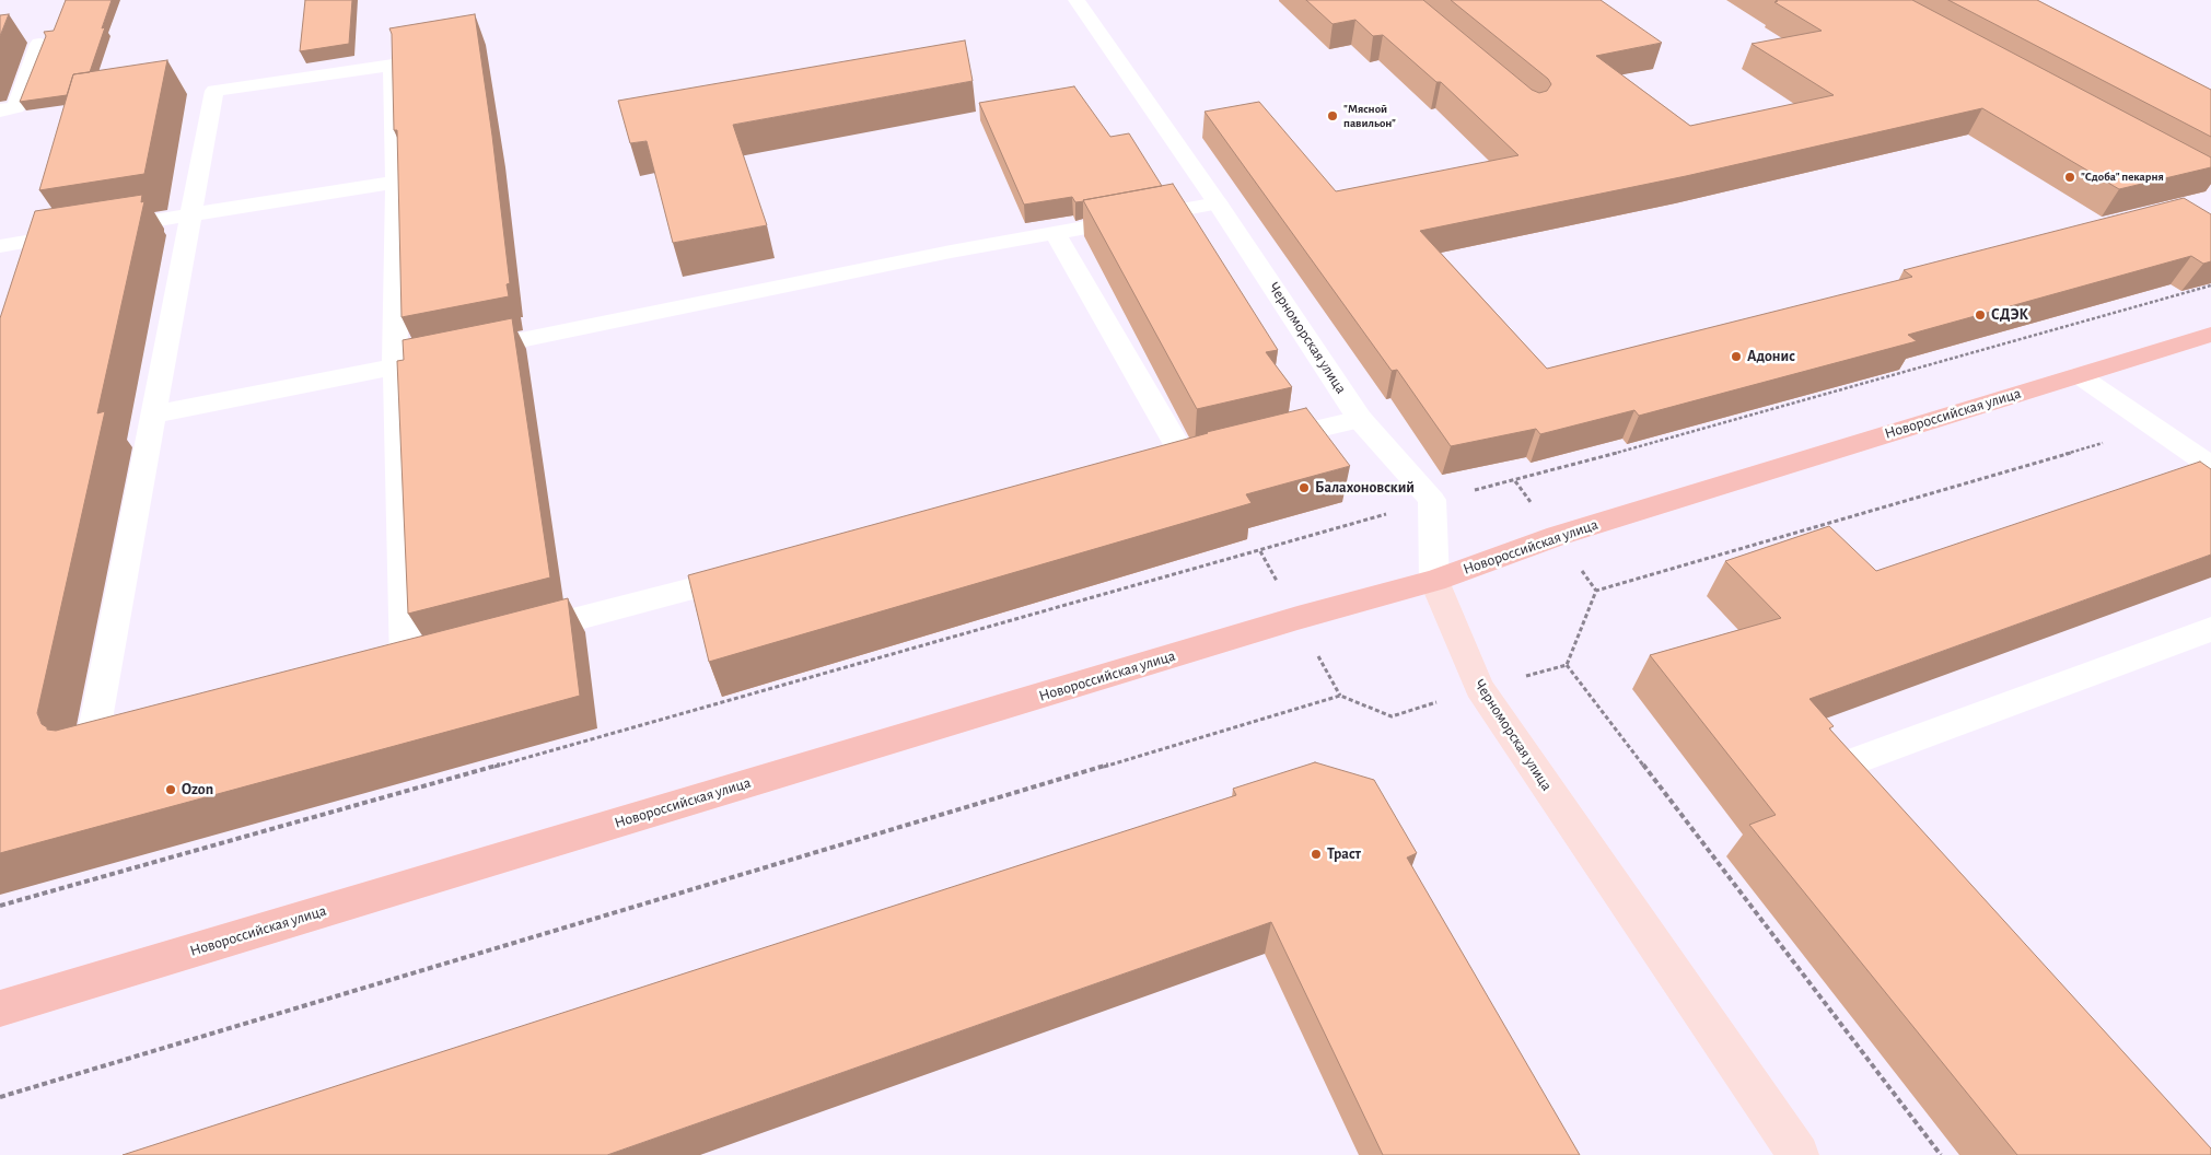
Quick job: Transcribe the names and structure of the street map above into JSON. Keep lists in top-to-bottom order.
{
  "streets": {
    "main road": ["Черноморская улица", "Новороссийская улица"]
  },
  "crossings": [
    ["Черноморская улица", "Новороссийская улица"]
  ],
  "places": [
    "\"Мясной павильон\"",
    "\"Сдоба\" пекарня",
    "СДЭК",
    "Адонис",
    "Балахоновский",
    "Ozon",
    "Траст"
  ]
}
